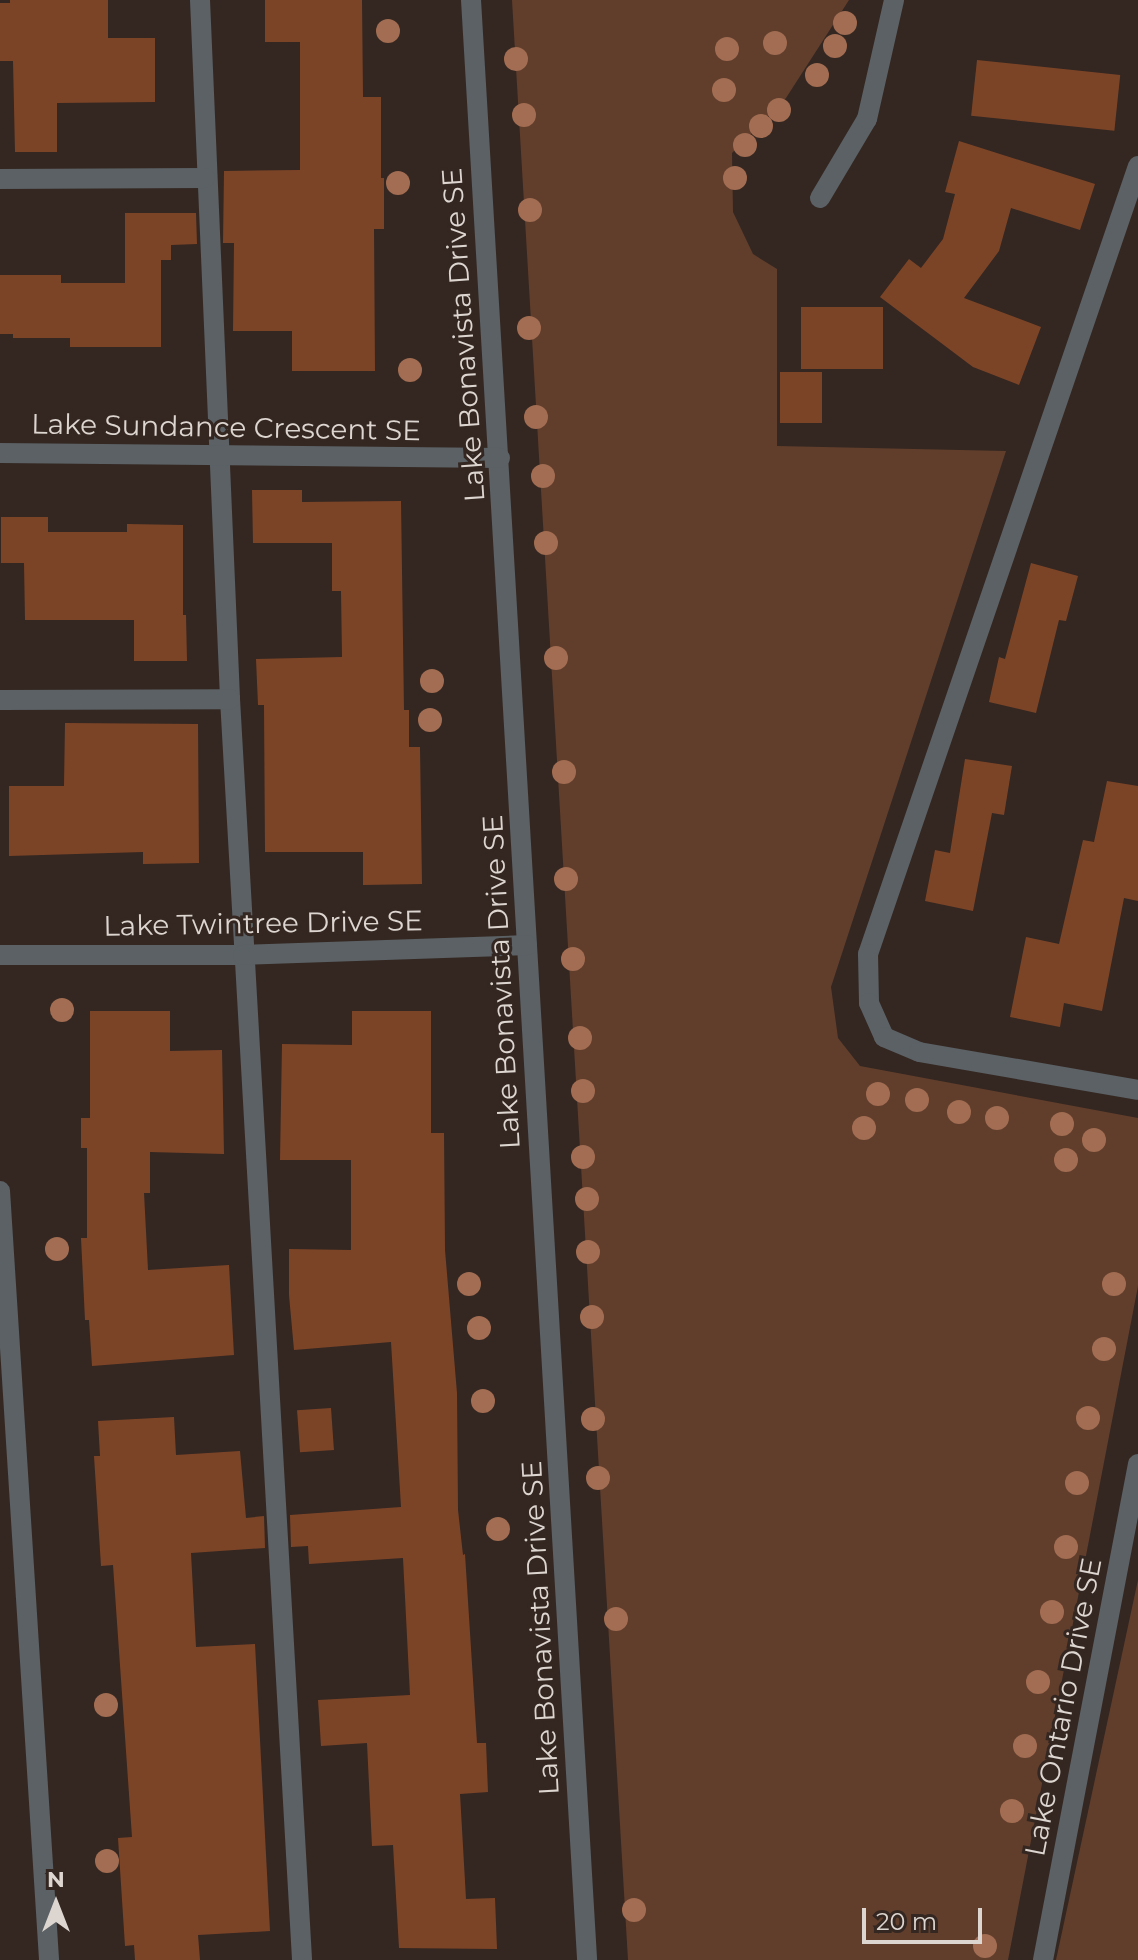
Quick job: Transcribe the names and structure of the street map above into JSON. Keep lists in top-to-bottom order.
{
  "streets": {
    "street": [
      "Lake Bonavista Drive SE",
      "Lake Sundance Crescent SE",
      "Lake Twintree Drive SE",
      "Lake Ontario Drive SE"
    ]
  },
  "crossings": [
    ["Lake Bonavista Drive SE", "Lake Sundance Crescent SE"],
    ["Lake Bonavista Drive SE", "Lake Twintree Drive SE"]
  ],
  "scale_bar": "20 m",
  "north": "top"
}
